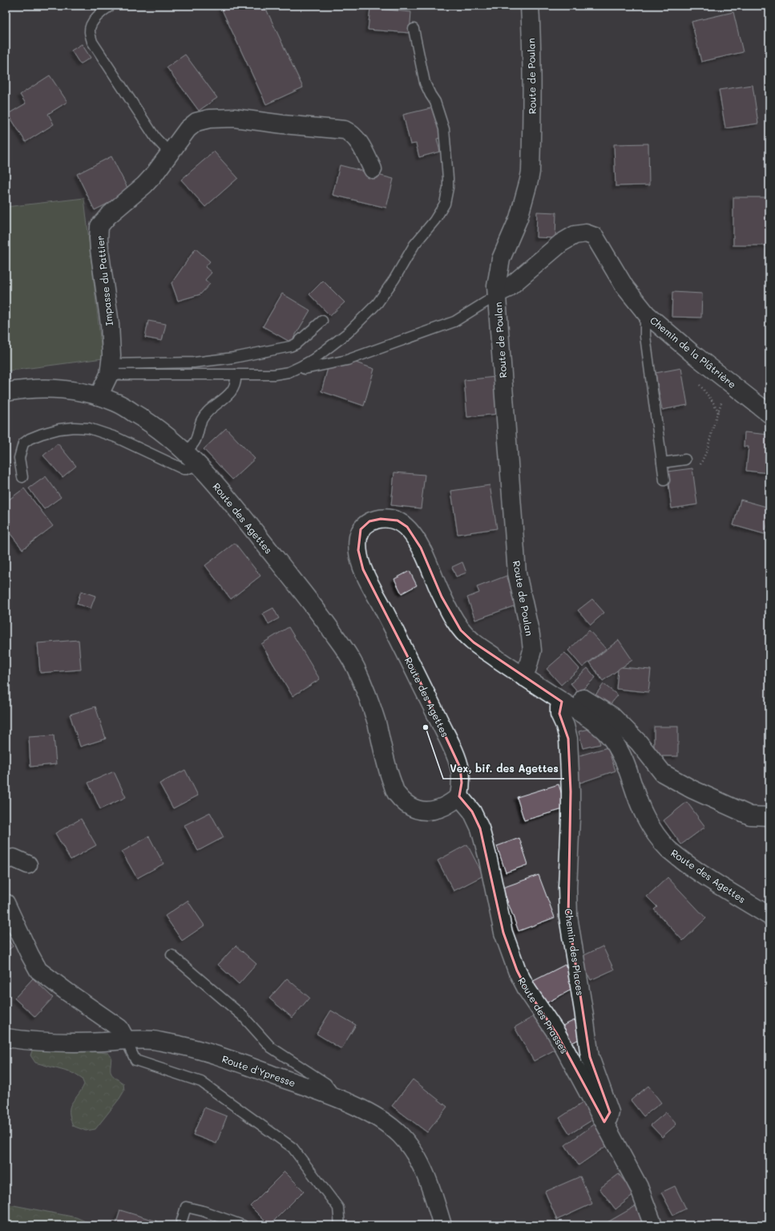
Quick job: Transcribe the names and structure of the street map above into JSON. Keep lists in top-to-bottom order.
{
  "streets": {
    "street": [
      "Route de Poulan",
      "Impasse du Pattier",
      "Chemin de la Plâtrière",
      "Route des Agettes",
      "Chemin des Places",
      "Route des Prasses",
      "Route d'Ypresse"
    ]
  },
  "crossings": [
    ["Route de Poulan", "Chemin de la Plâtrière"],
    ["Route de Poulan", "Route des Agettes"],
    ["Impasse du Pattier", "Route des Agettes"],
    ["Route des Agettes", "Chemin des Places"],
    ["Route des Agettes", "Route des Prasses"],
    ["Chemin des Places", "Route des Prasses"]
  ],
  "places": ["Vex, bif. des Agettes"]
}
